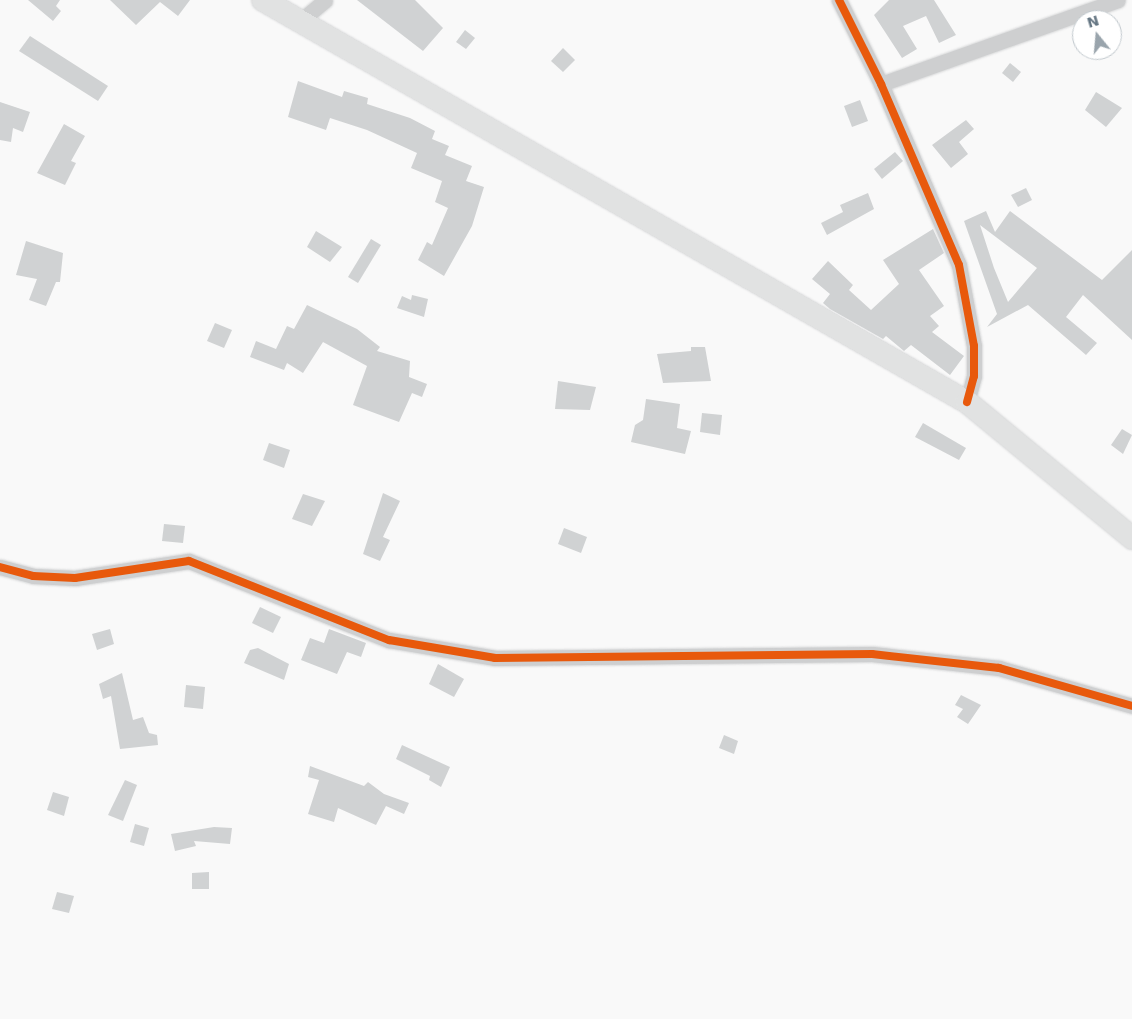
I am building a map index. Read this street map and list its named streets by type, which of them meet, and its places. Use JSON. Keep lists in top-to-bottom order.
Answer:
{
  "north": "top"
}
